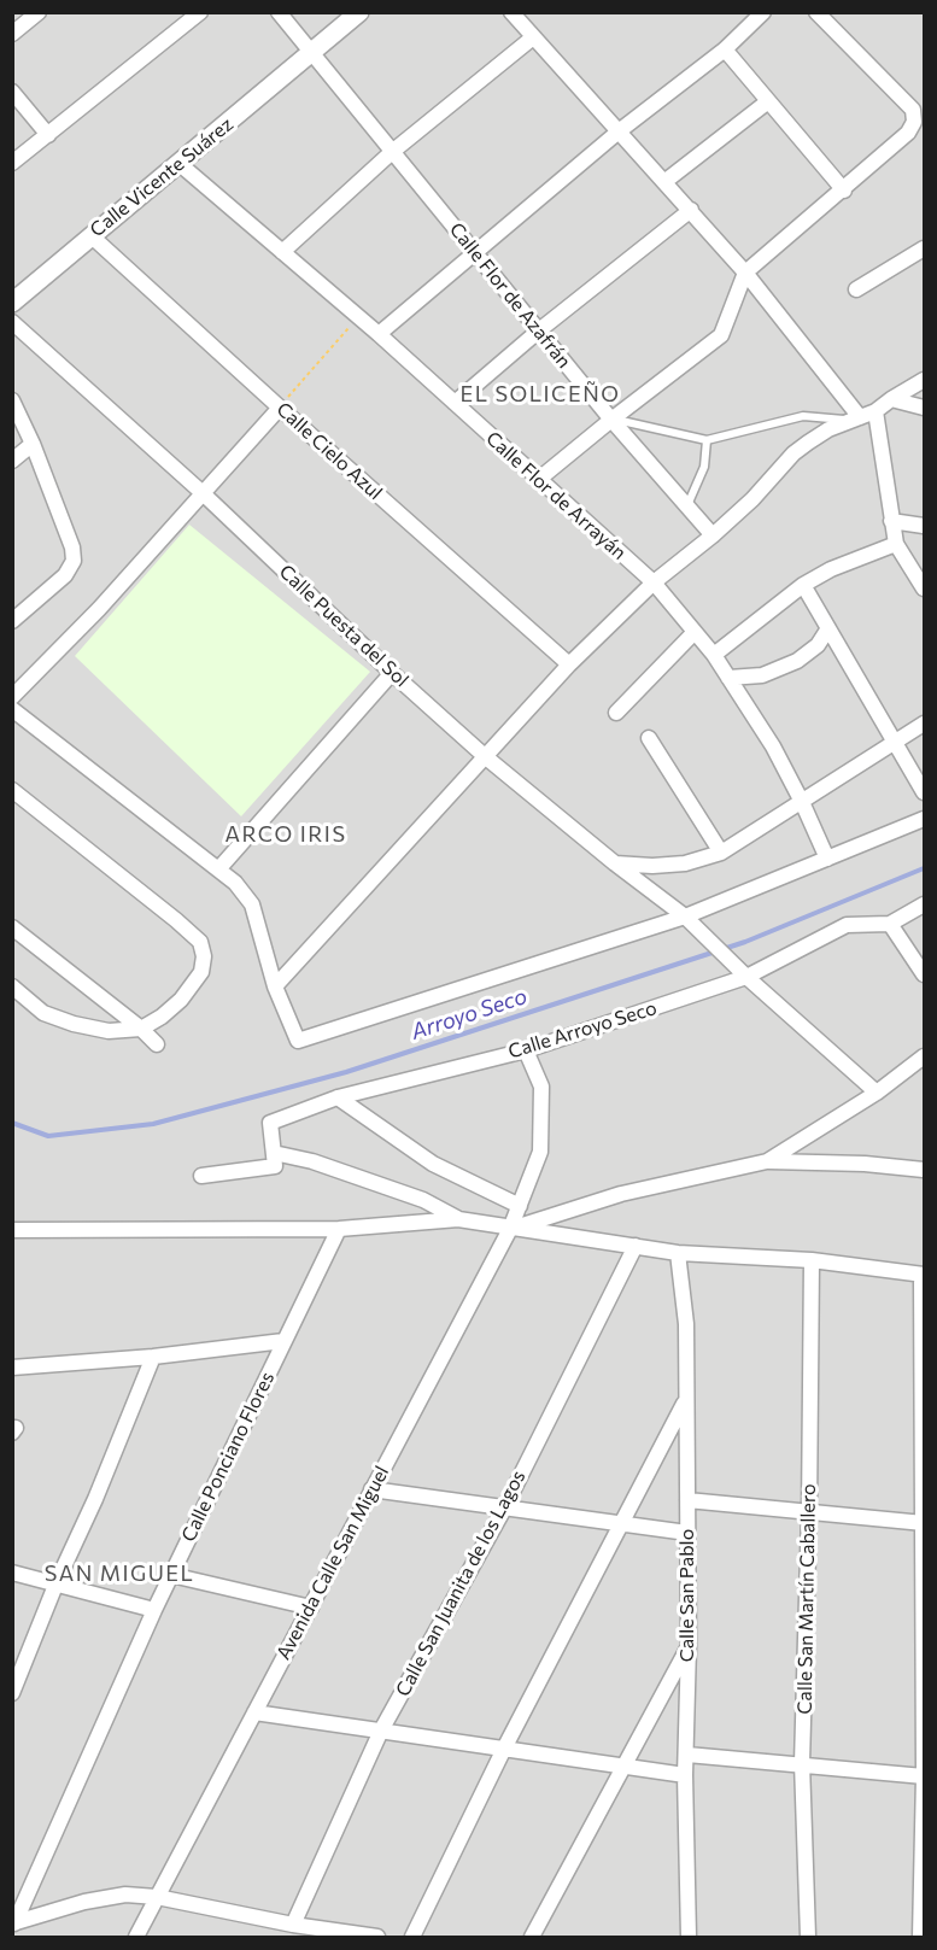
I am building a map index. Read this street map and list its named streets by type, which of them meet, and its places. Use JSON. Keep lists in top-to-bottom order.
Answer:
{
  "streets": {
    "street": [
      "Calle Vicente Suárez",
      "Calle Flor de Azafrán",
      "Calle Cielo Azul",
      "Calle Flor de Arrayán",
      "Calle Puesta del Sol",
      "Calle Arroyo Seco",
      "Calle Ponciano Flores",
      "Avenida Calle San Miguel",
      "Calle San Juanita de los Lagos",
      "Calle San Pablo",
      "Calle San Martín Caballero"
    ]
  },
  "crossings": [
    ["Calle Vicente Suárez", "Calle Flor de Azafrán"],
    ["Calle Vicente Suárez", "Calle Cielo Azul"],
    ["Calle Vicente Suárez", "Calle Flor de Arrayán"],
    ["Calle Puesta del Sol", "Calle Arroyo Seco"],
    ["Calle Arroyo Seco", "Avenida Calle San Miguel"]
  ],
  "districts": ["EL SOLICEÑO", "ARCO IRIS", "SAN MIGUEL"],
  "water": ["Arroyo Seco"]
}
